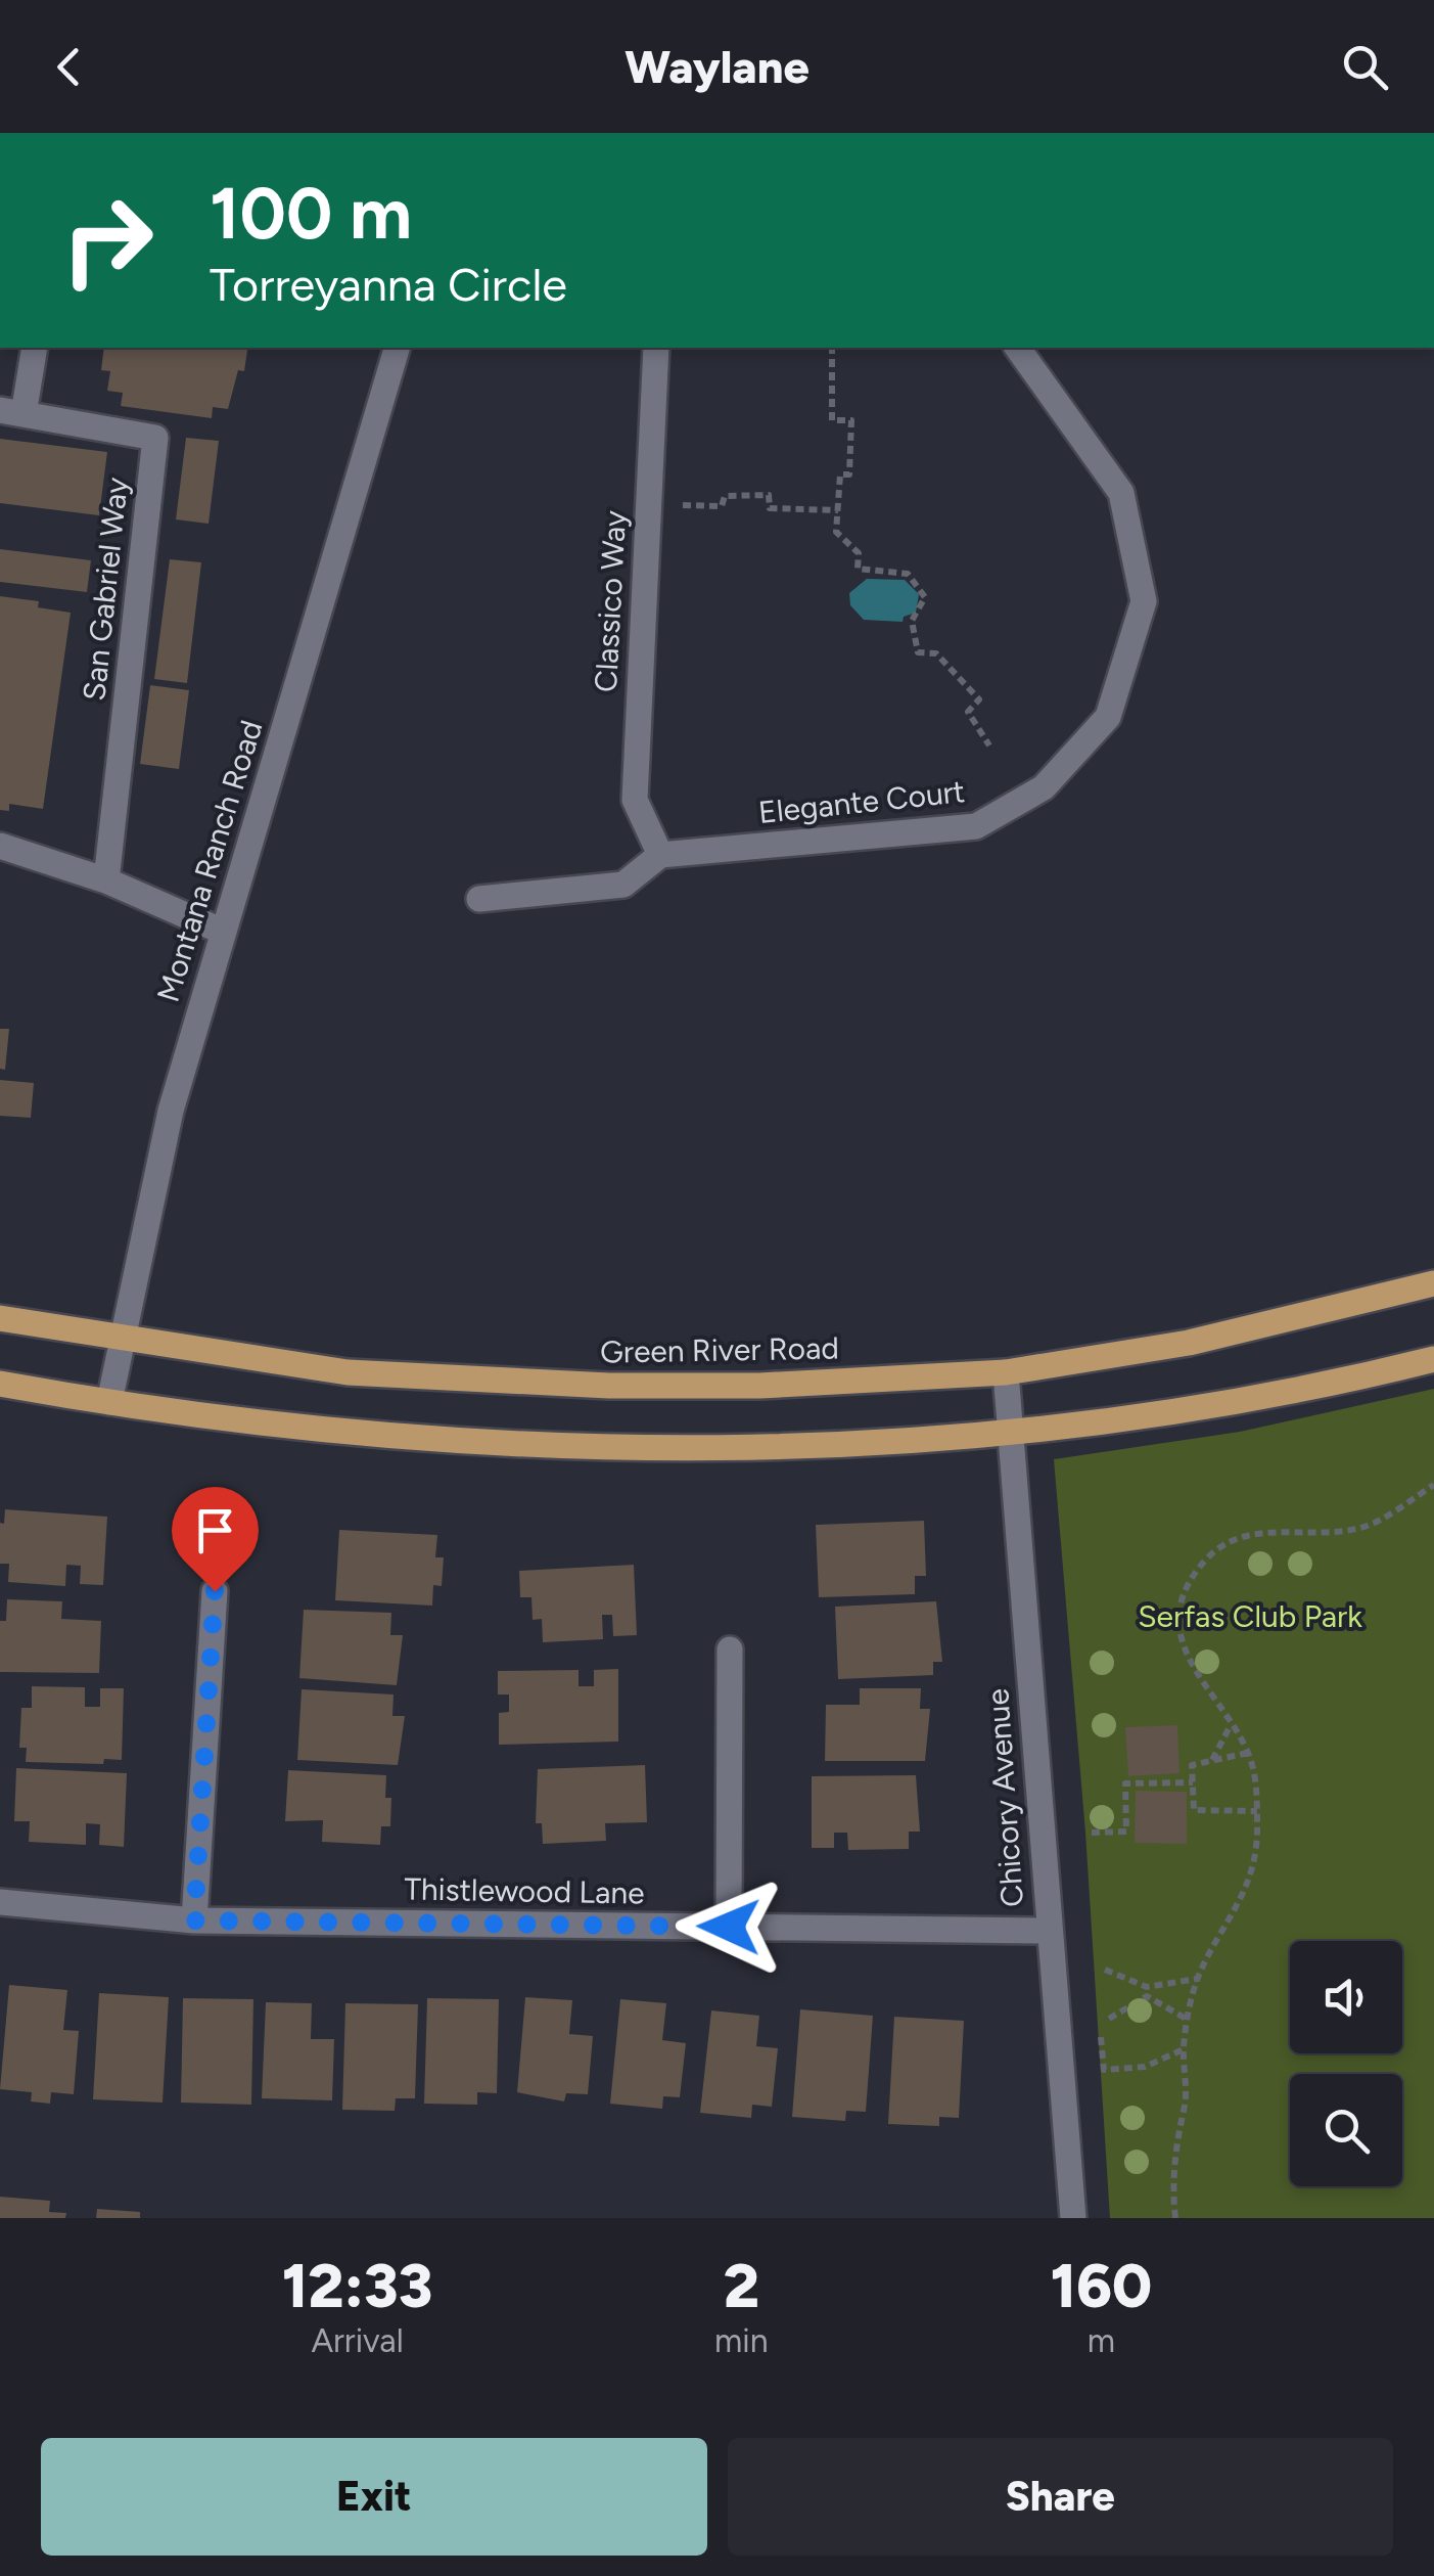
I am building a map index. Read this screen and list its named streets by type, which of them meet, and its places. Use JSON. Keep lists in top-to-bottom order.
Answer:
{
  "streets": {
    "main road": ["Green River Road"],
    "street": [
      "San Gabriel Way",
      "Classico Way",
      "Elegante Court",
      "Montana Ranch Road",
      "Chicory Avenue",
      "Thistlewood Lane"
    ]
  },
  "crossings": [
    ["Classico Way", "Elegante Court"],
    ["Montana Ranch Road", "Green River Road"],
    ["Green River Road", "Chicory Avenue"],
    ["Chicory Avenue", "Thistlewood Lane"]
  ],
  "parks": ["Serfas Club Park"],
  "page": {
    "header": "Waylane",
    "turn": ["100 m", "Torreyanna Circle"],
    "eta": [
      "12:33",
      "Arrival",
      "2",
      "min",
      "160",
      "m"
    ],
    "buttons": ["Exit", "Share"]
  }
}
